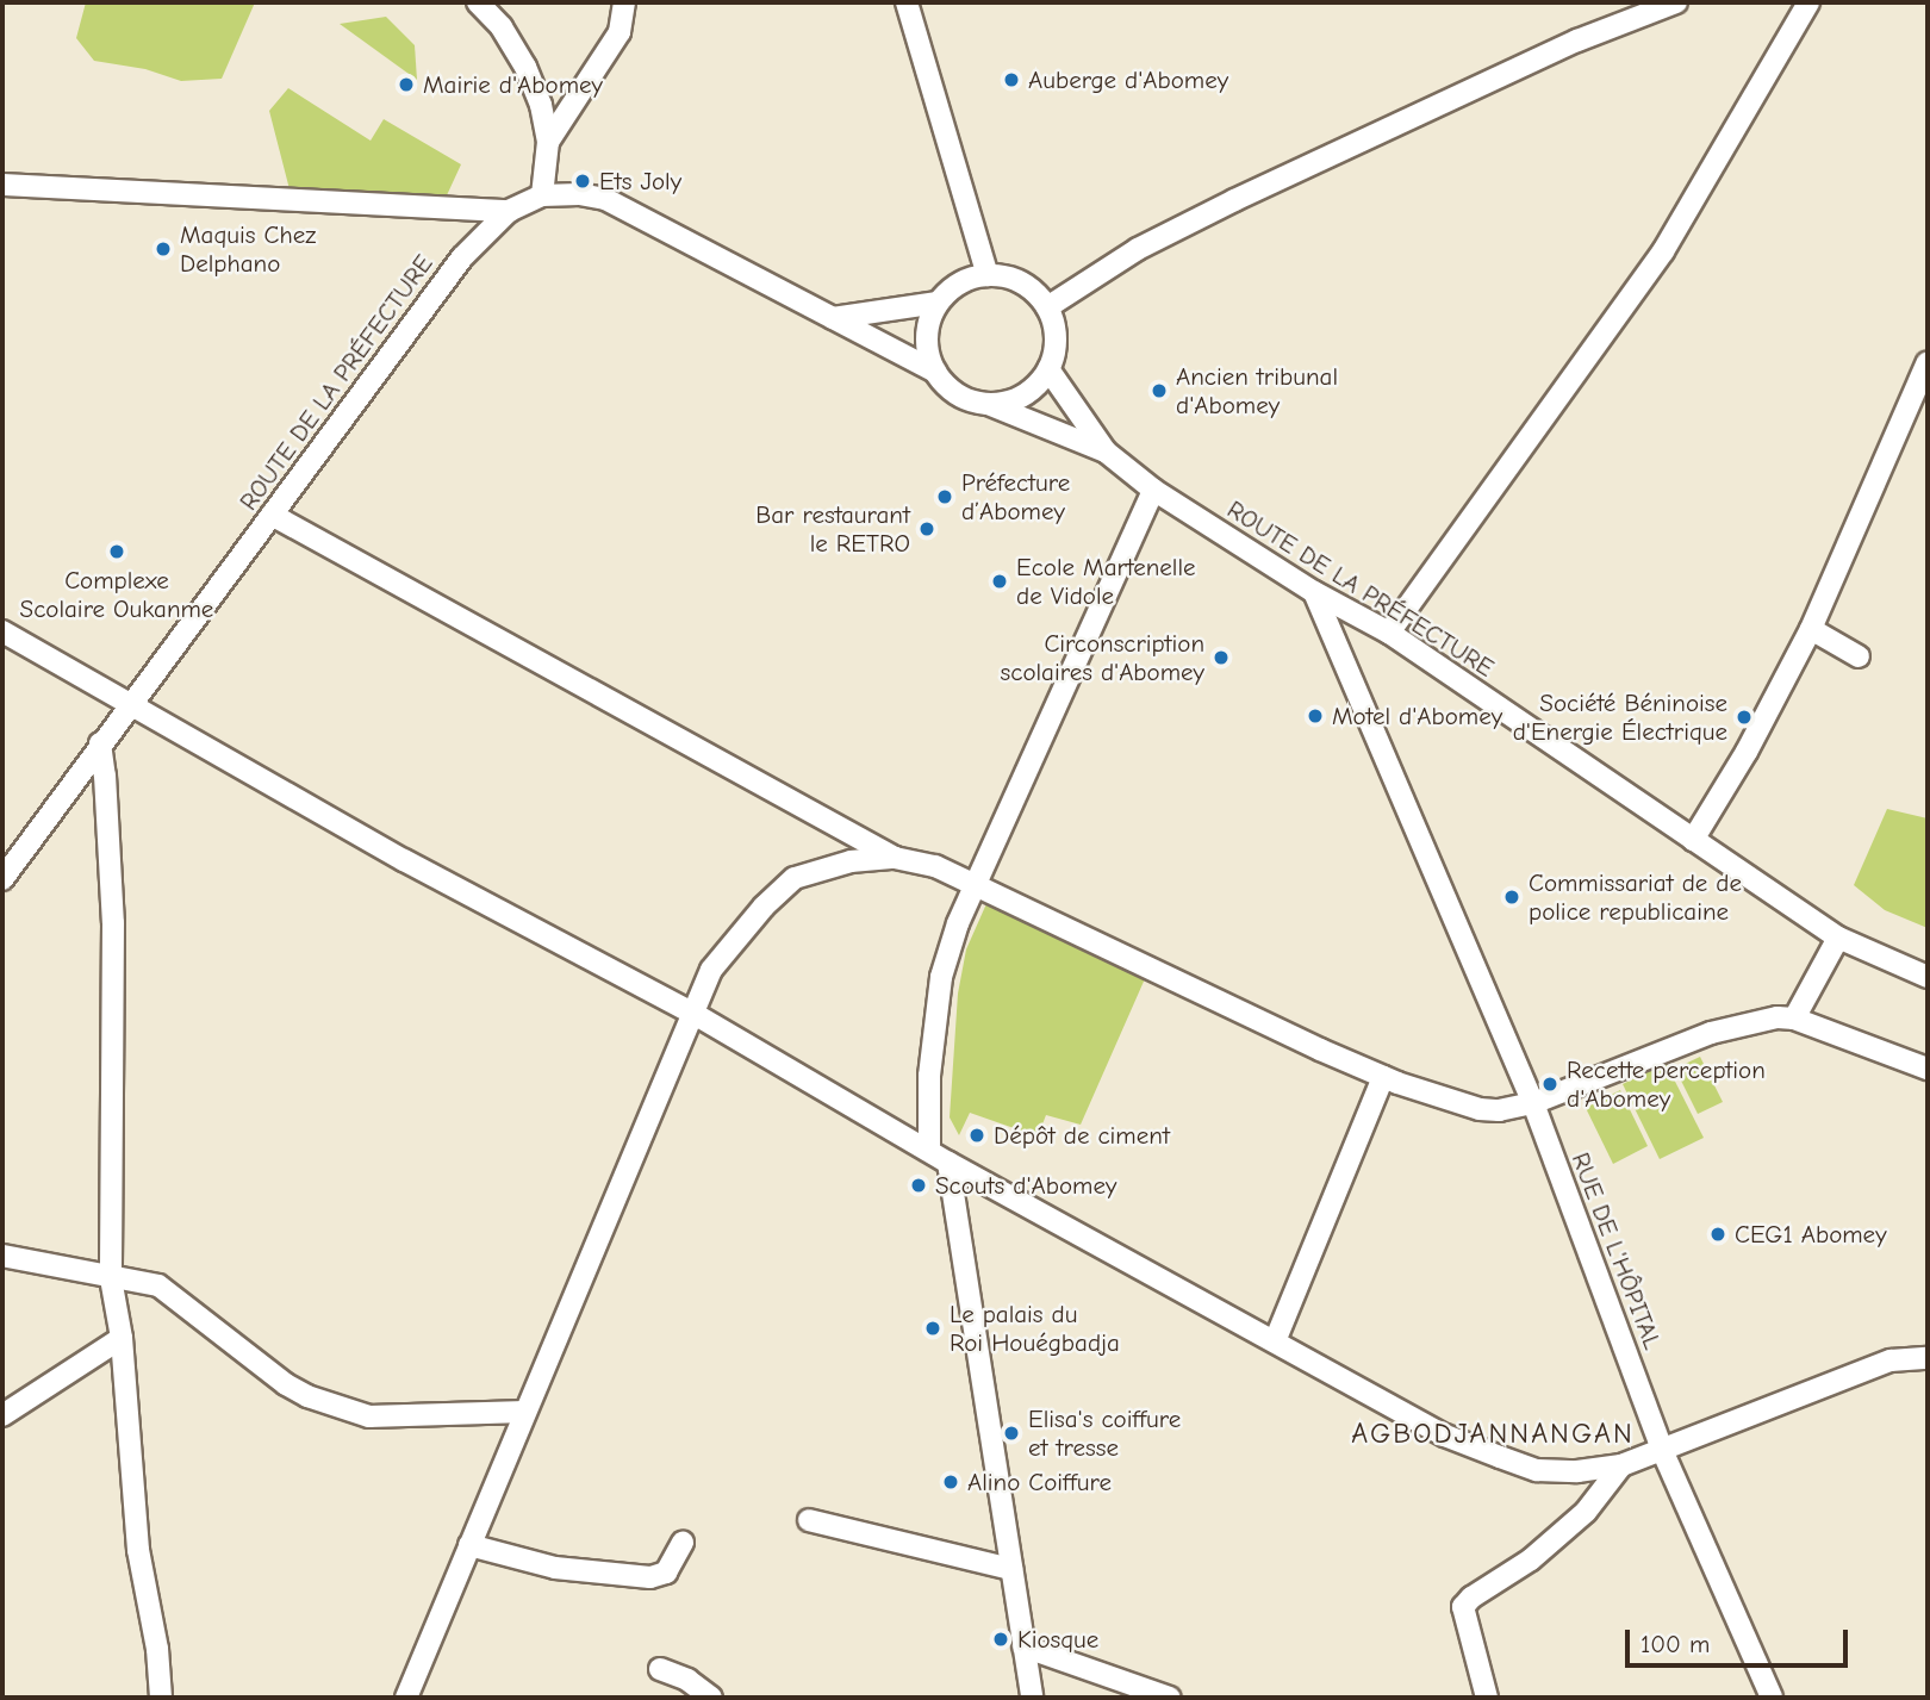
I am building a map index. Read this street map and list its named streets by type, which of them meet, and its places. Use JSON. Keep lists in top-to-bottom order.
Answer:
{
  "streets": {
    "street": ["ROUTE DE LA PRÉFECTURE", "RUE DE L'HÔPITAL"]
  },
  "crossings": [
    ["ROUTE DE LA PRÉFECTURE", "RUE DE L'HÔPITAL"]
  ],
  "districts": ["AGBODJANNANGAN"],
  "places": [
    "Auberge d'Abomey",
    "Mairie d'Abomey",
    "Ets Joly",
    "Maquis Chez Delphano",
    "Ancien tribunal d'Abomey",
    "Préfecture d’Abomey",
    "Bar restaurant le RETRO",
    "Complexe Scolaire Oukanme",
    "Ecole Martenelle de Vidole",
    "Circonscription scolaires d'Abomey",
    "Motel d'Abomey",
    "Société Béninoise d'Energie Électrique",
    "Commissariat de de police republicaine",
    "Recette perception d'Abomey",
    "Dépôt de ciment",
    "Scouts d'Abomey",
    "CEG1 Abomey",
    "Le palais du Roi Houégbadja",
    "Elisa's coiffure et tresse",
    "Alino Coiffure",
    "Kiosque"
  ],
  "scale_bar": "100 m"
}
